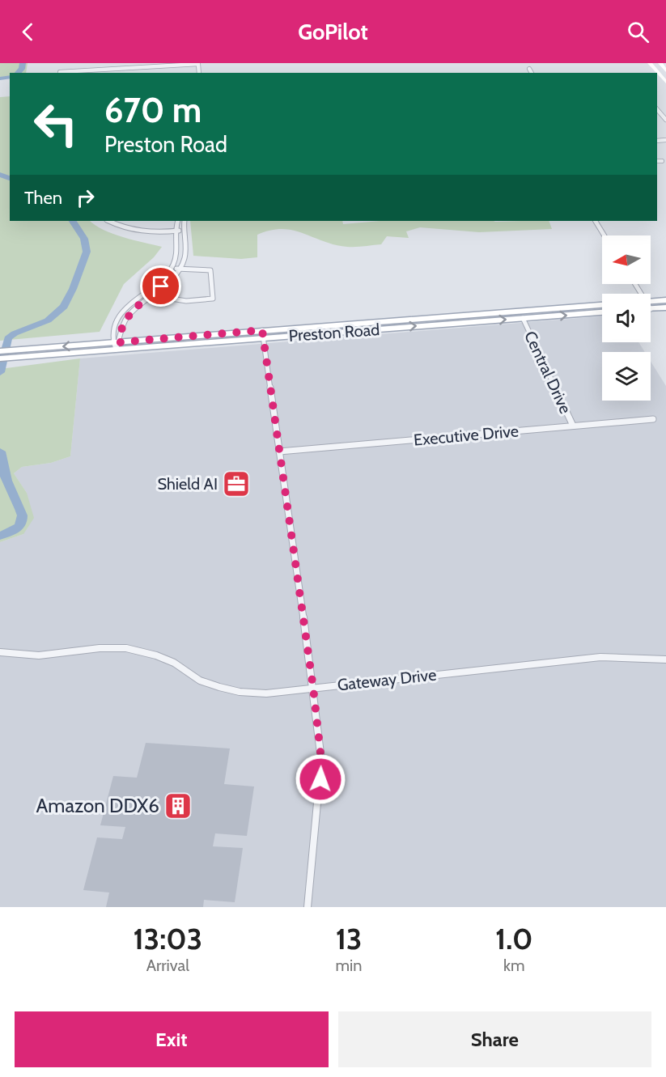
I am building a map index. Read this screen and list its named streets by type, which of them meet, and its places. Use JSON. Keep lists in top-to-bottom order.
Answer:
{
  "streets": {
    "main road": ["Preston Road"],
    "street": ["Central Drive", "Executive Drive", "Gateway Drive"]
  },
  "crossings": [
    ["Preston Road", "Central Drive"],
    ["Central Drive", "Executive Drive"]
  ],
  "places": {
    "office": ["Shield AI"],
    "building": ["Amazon DDX6"]
  },
  "north": "left",
  "page": {
    "header": "GoPilot",
    "turn": ["670 m", "Preston Road"],
    "then": "Then",
    "eta": [
      "13:03",
      "Arrival",
      "13",
      "min",
      "1.0",
      "km"
    ],
    "buttons": ["Exit", "Share"]
  }
}
